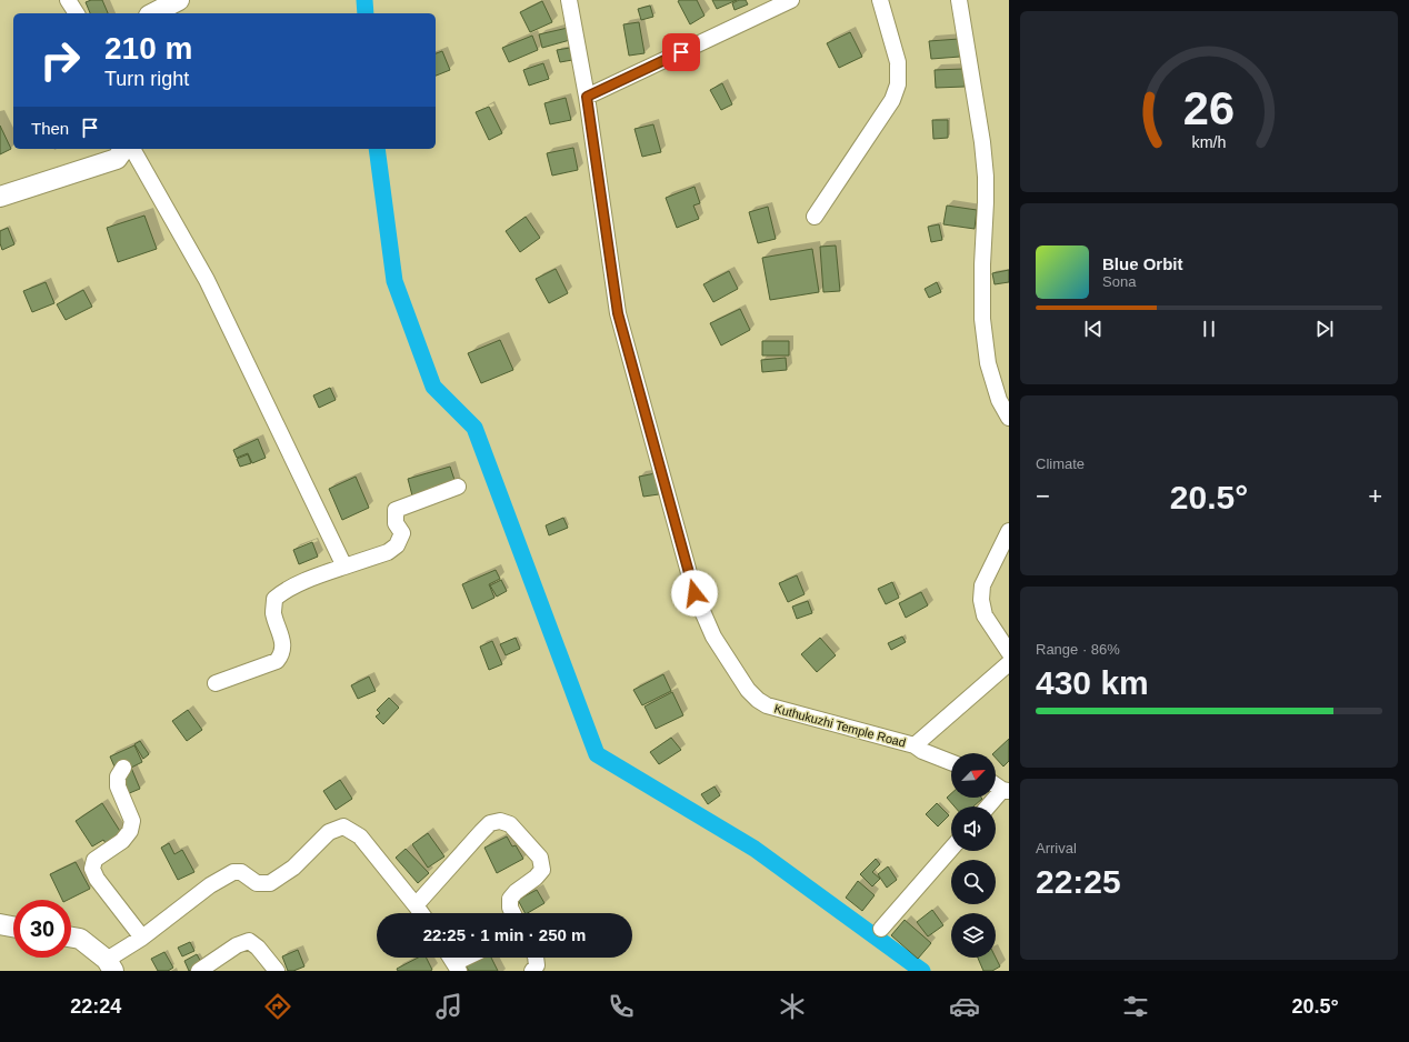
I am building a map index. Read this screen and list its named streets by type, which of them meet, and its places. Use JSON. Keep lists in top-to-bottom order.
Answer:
{
  "streets": {
    "street": ["Kuthukuzhi Temple Road"]
  },
  "north": "top right",
  "page": {
    "turn": ["210 m", "Turn right"],
    "then": "Then",
    "song": ["Blue Orbit", "Sona"],
    "tile": [
      "Climate",
      ["Range · 86%", "430 km"],
      ["Arrival", "22:25"]
    ],
    "heat": ["−", "20.5°", "+"],
    "limit": "30",
    "trip": "22:25 · 1 min · 250 m",
    "tabs": ["22:24", "20.5°"],
    "gauge": ["26", "km/h"]
  }
}
